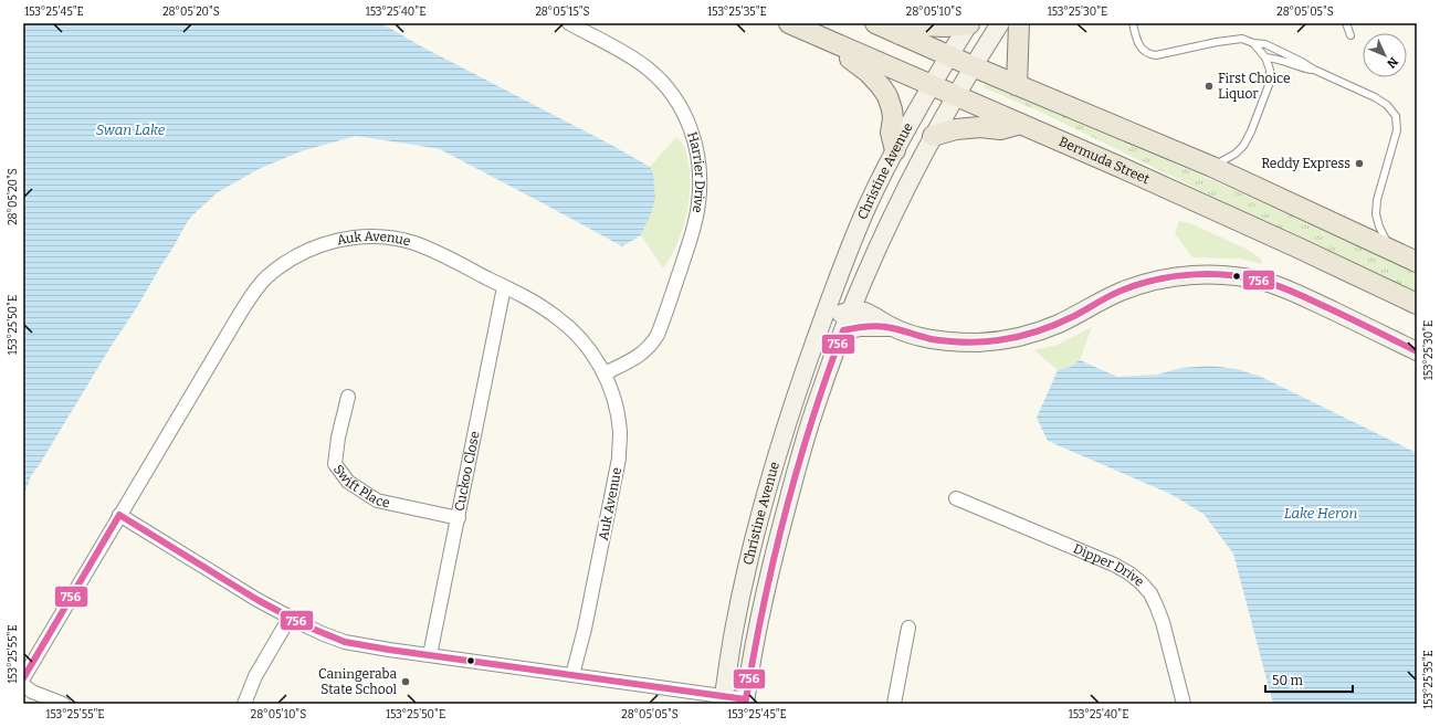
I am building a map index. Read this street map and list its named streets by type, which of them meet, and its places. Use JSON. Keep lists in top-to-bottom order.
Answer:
{
  "streets": {
    "main road": ["Bermuda Street"],
    "street": [
      "Christine Avenue",
      "Harrier Drive",
      "Auk Avenue",
      "Cuckoo Close",
      "Swift Place",
      "Dipper Drive"
    ]
  },
  "crossings": [
    ["Bermuda Street", "Christine Avenue"],
    ["Harrier Drive", "Auk Avenue"],
    ["Auk Avenue", "Cuckoo Close"],
    ["Cuckoo Close", "Swift Place"]
  ],
  "water": ["Swan Lake", "Lake Heron"],
  "places": ["First Choice Liquor", "Reddy Express", "Caningeraba State School"],
  "lines": ["transit line 756"],
  "scale_bar": "50 m",
  "north": "bottom right",
  "coordinates": [
    "153°25'45\"E",
    "28°05'20\"S",
    "153°25'40\"E",
    "28°05'15\"S",
    "153°25'35\"E",
    "28°05'10\"S",
    "153°25'30\"E",
    "28°05'05\"S",
    "153°25'50\"E",
    "153°25'55\"E"
  ]
}
